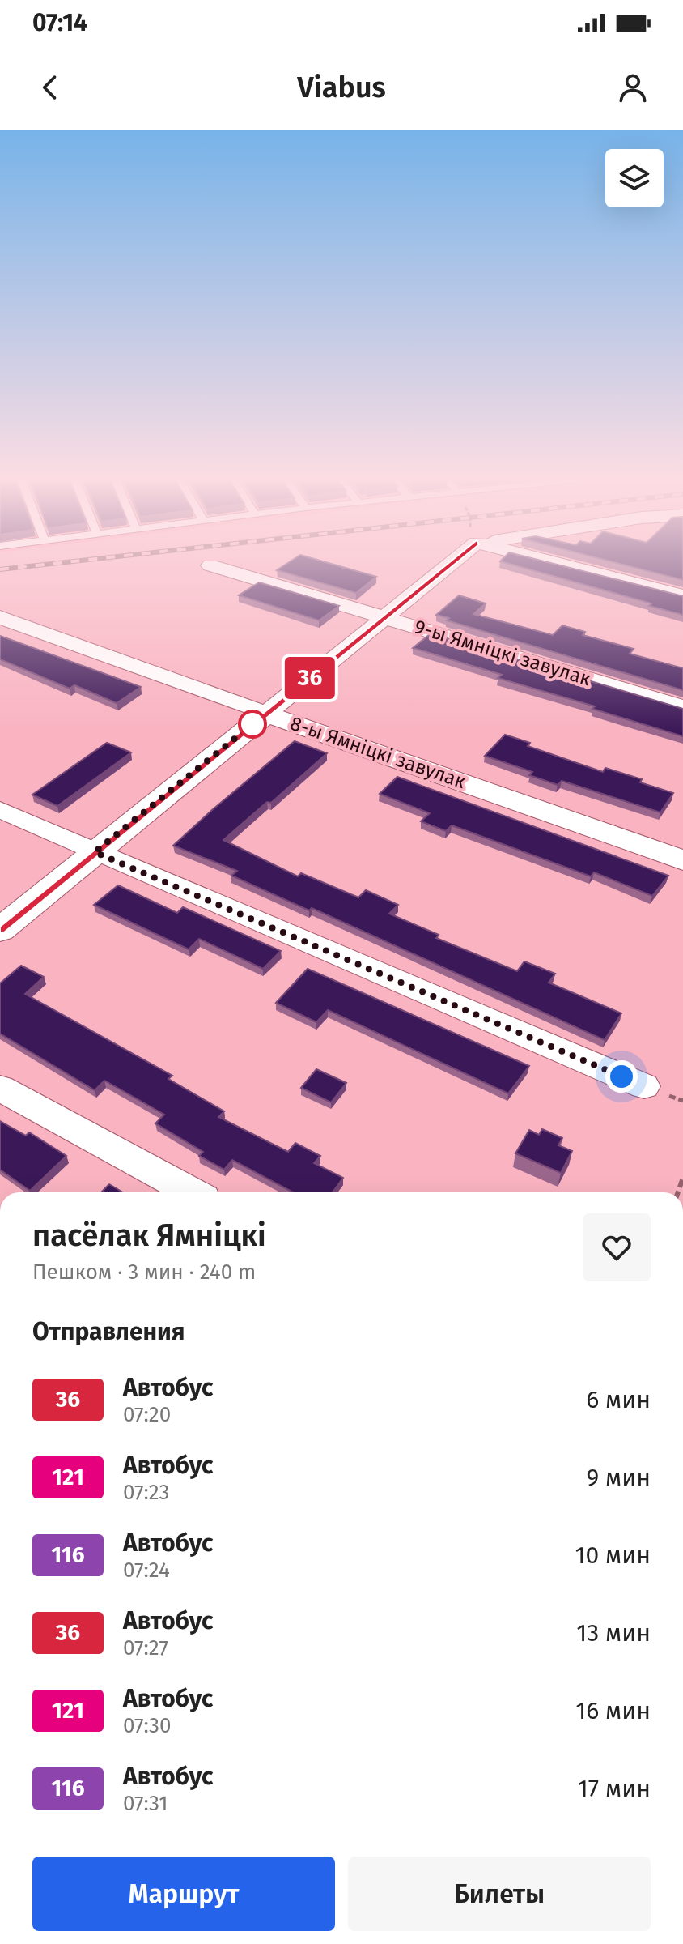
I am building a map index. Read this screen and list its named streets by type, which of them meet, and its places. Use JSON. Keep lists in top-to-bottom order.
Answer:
{
  "streets": {
    "main road": ["8-ы Ямніцкі завулак"],
    "street": ["9-ы Ямніцкі завулак"]
  },
  "lines": ["bus line 36"],
  "page": {
    "status": "07:14",
    "header": "Viabus",
    "on_map": "36",
    "heading": [
      ["пасёлак Ямніцкі", "Пешком · 3 мин · 240 m"],
      "Отправления"
    ],
    "list": [
      {
        "mark": "36",
        "name": "Автобус",
        "note": "07:20",
        "value": "6 мин"
      },
      {
        "mark": "121",
        "name": "Автобус",
        "note": "07:23",
        "value": "9 мин"
      },
      {
        "mark": "116",
        "name": "Автобус",
        "note": "07:24",
        "value": "10 мин"
      },
      {
        "mark": "36",
        "name": "Автобус",
        "note": "07:27",
        "value": "13 мин"
      },
      {
        "mark": "121",
        "name": "Автобус",
        "note": "07:30",
        "value": "16 мин"
      },
      {
        "mark": "116",
        "name": "Автобус",
        "note": "07:31",
        "value": "17 мин"
      }
    ],
    "buttons": ["Маршрут", "Билеты"]
  }
}
